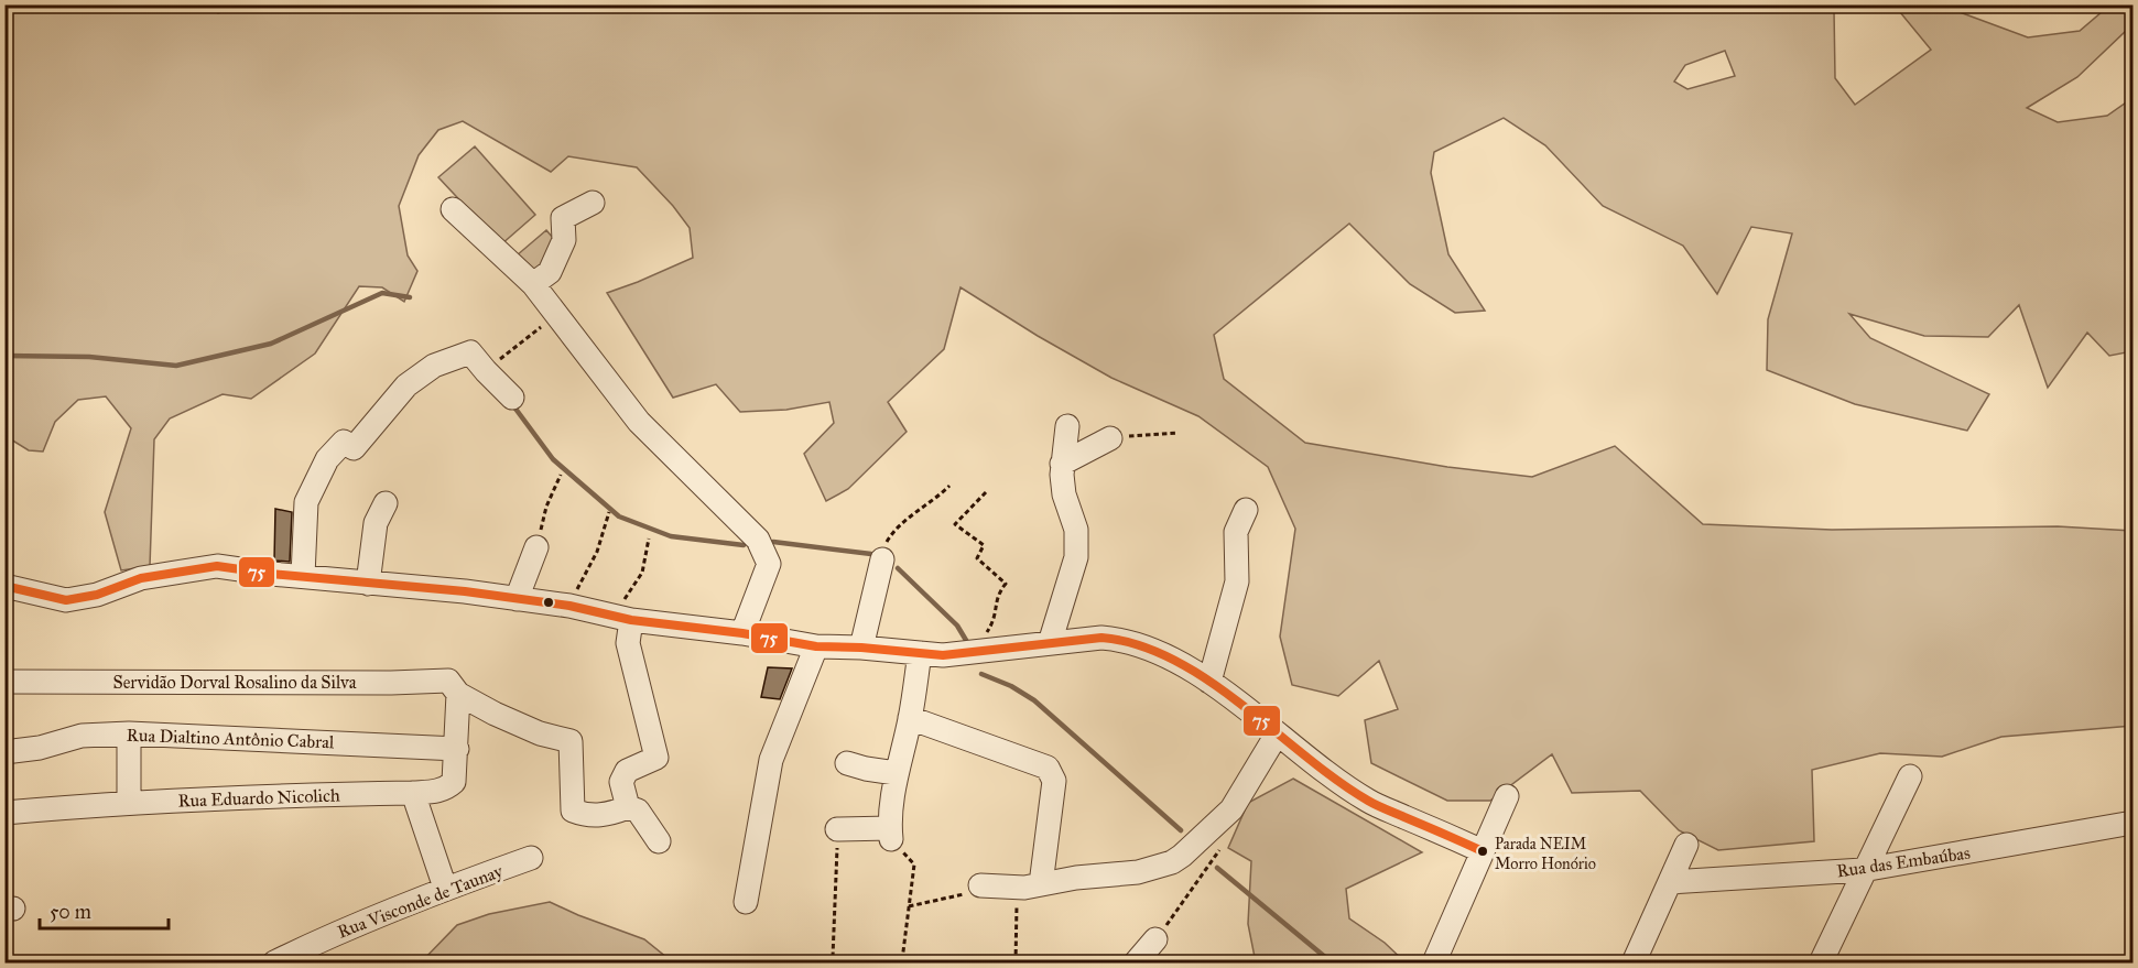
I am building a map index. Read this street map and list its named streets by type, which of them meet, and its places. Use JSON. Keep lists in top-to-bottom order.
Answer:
{
  "streets": {
    "street": [
      "Servidão Dorval Rosalino da Silva",
      "Rua Dialtino Antônio Cabral",
      "Rua Eduardo Nicolich",
      "Rua das Embaúbas",
      "Rua Visconde de Taunay"
    ]
  },
  "crossings": [
    ["Rua Dialtino Antônio Cabral", "Rua Eduardo Nicolich"]
  ],
  "places": ["Parada NEIM Morro Honório"],
  "lines": ["transit line 75"],
  "scale_bar": "50 m"
}
